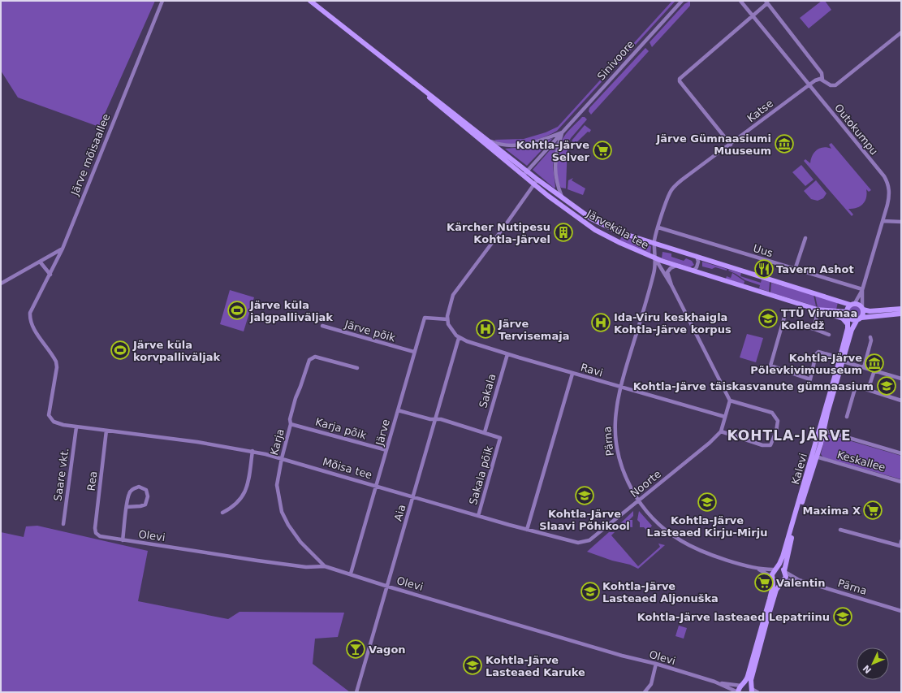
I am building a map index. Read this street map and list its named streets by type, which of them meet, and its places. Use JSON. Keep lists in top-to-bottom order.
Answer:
{
  "streets": {
    "main road": ["Järveküla tee", "Kalevi"],
    "street": [
      "Sinivoore",
      "Katse",
      "Outokumpu",
      "Järve mõisaallee",
      "Uus",
      "Järve põik",
      "Ravi",
      "Sakala",
      "Karja põik",
      "Järve",
      "Pärna",
      "Karja",
      "Keskallee",
      "Mõisa tee",
      "Saare vkt.",
      "Sakala põik",
      "Rea",
      "Noorte",
      "Aia",
      "Olevi"
    ]
  },
  "crossings": [
    ["Sinivoore", "Järveküla tee"],
    ["Katse", "Outokumpu"],
    ["Katse", "Järveküla tee"],
    ["Katse", "Uus"],
    ["Katse", "Pärna"],
    ["Outokumpu", "Järveküla tee"],
    ["Outokumpu", "Uus"],
    ["Outokumpu", "Kalevi"],
    ["Järve mõisaallee", "Mõisa tee"],
    ["Järve mõisaallee", "Saare vkt."],
    ["Järveküla tee", "Pärna"],
    ["Järveküla tee", "Kalevi"],
    ["Järve põik", "Järve"],
    ["Ravi", "Sakala"],
    ["Ravi", "Pärna"],
    ["Ravi", "Aia"],
    ["Sakala", "Sakala põik"],
    ["Karja põik", "Järve"],
    ["Karja põik", "Karja"],
    ["Järve", "Mõisa tee"],
    ["Järve", "Olevi"],
    ["Pärna", "Kalevi"],
    ["Pärna", "Noorte"],
    ["Karja", "Mõisa tee"],
    ["Karja", "Olevi"],
    ["Keskallee", "Kalevi"],
    ["Mõisa tee", "Saare vkt."],
    ["Mõisa tee", "Sakala põik"],
    ["Mõisa tee", "Rea"],
    ["Mõisa tee", "Noorte"],
    ["Mõisa tee", "Aia"],
    ["Kalevi", "Olevi"],
    ["Rea", "Olevi"],
    ["Aia", "Olevi"]
  ],
  "districts": ["KOHTLA-JÄRVE"],
  "places": {
    "museum": ["Järve Gümnaasiumi Muuseum", "Kohtla-Järve Põlevkivimuuseum"],
    "supermarket": ["Kohtla-Järve Selver", "Maxima X", "Valentin"],
    "building": ["Kärcher Nutipesu Kohtla-Järvel"],
    "restaurant": ["Tavern Ashot"],
    "sports": ["Järve küla jalgpalliväljak", "Järve küla korvpalliväljak"],
    "school or university": [
      "TTÜ Virumaa Kolledž",
      "Kohtla-Järve täiskasvanute gümnaasium",
      "Kohtla-Järve Slaavi Põhikool",
      "Kohtla-Järve Lasteaed Kirju-Mirju",
      "Kohtla-Järve Lasteaed Aljonuška",
      "Kohtla-Järve lasteaed Lepatriinu",
      "Kohtla-Järve Lasteaed Karuke"
    ],
    "hospital": ["Ida-Viru keskhaigla Kohtla-Järve korpus", "Järve Tervisemaja"],
    "bar": ["Vagon"]
  },
  "north": "bottom left"
}
